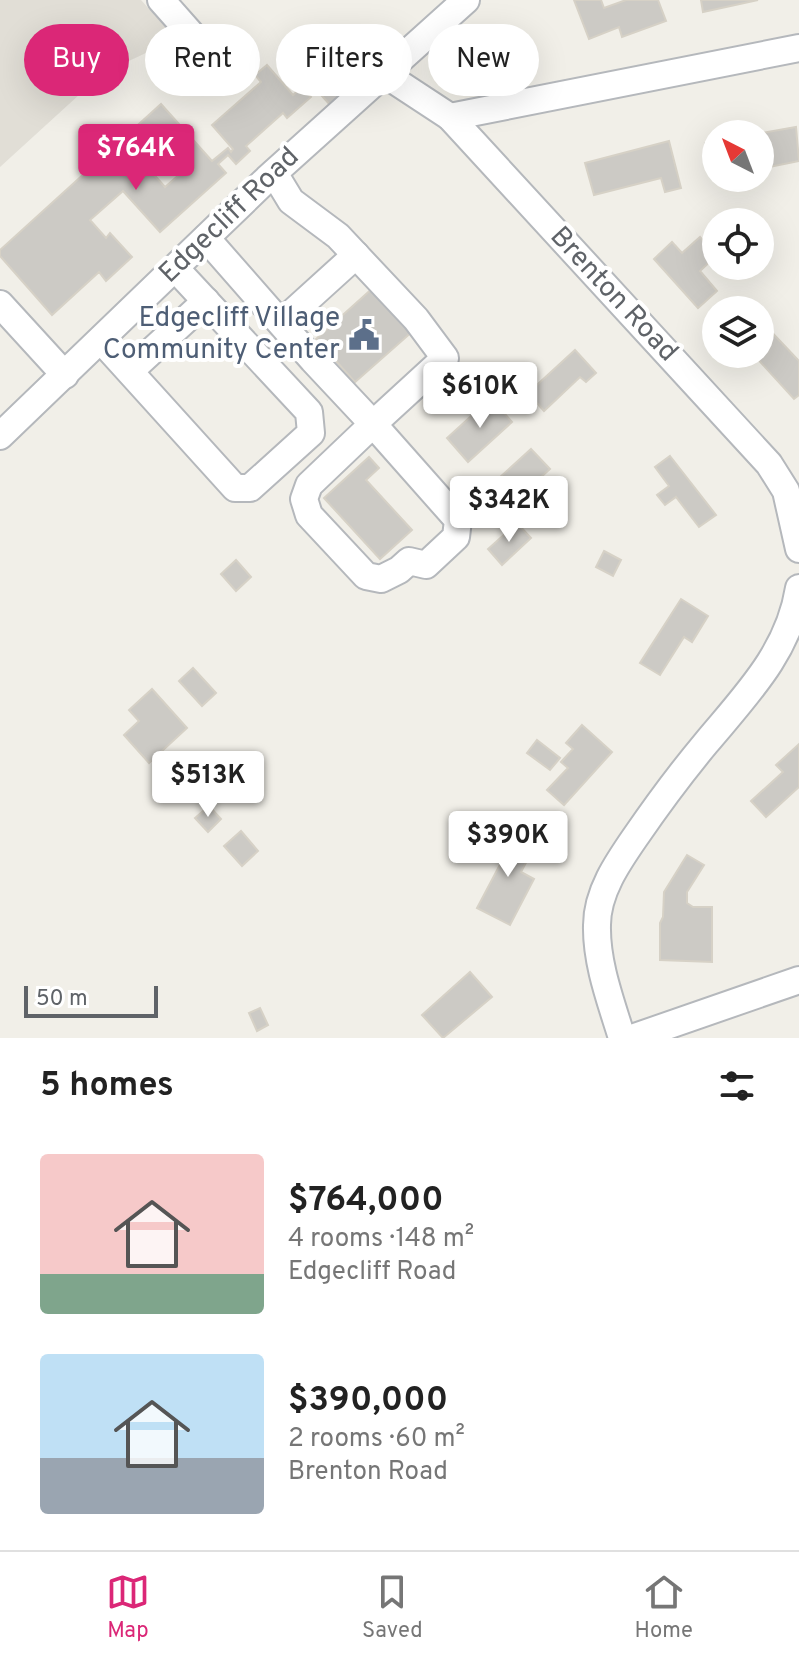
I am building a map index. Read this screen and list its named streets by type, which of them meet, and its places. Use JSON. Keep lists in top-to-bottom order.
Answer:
{
  "streets": {
    "street": ["Edgecliff Road", "Brenton Road"]
  },
  "places": {
    "public building": ["Edgecliff Village Community Center"]
  },
  "scale_bar": "50 m",
  "north": "top left",
  "page": {
    "chip": [
      "Buy",
      "Rent",
      "Filters",
      "New"
    ],
    "price": [
      "$764K",
      "$610K",
      "$342K",
      "$513K",
      "$390K"
    ],
    "scale": "50 m",
    "heading": "5 homes",
    "list": [
      {
        "name": "$764,000",
        "note": "4 rooms · 148 m² · Edgecliff Road"
      },
      {
        "name": "$390,000",
        "note": "2 rooms · 60 m² · Brenton Road"
      }
    ],
    "tabs": ["Map", "Saved", "Home"]
  }
}
